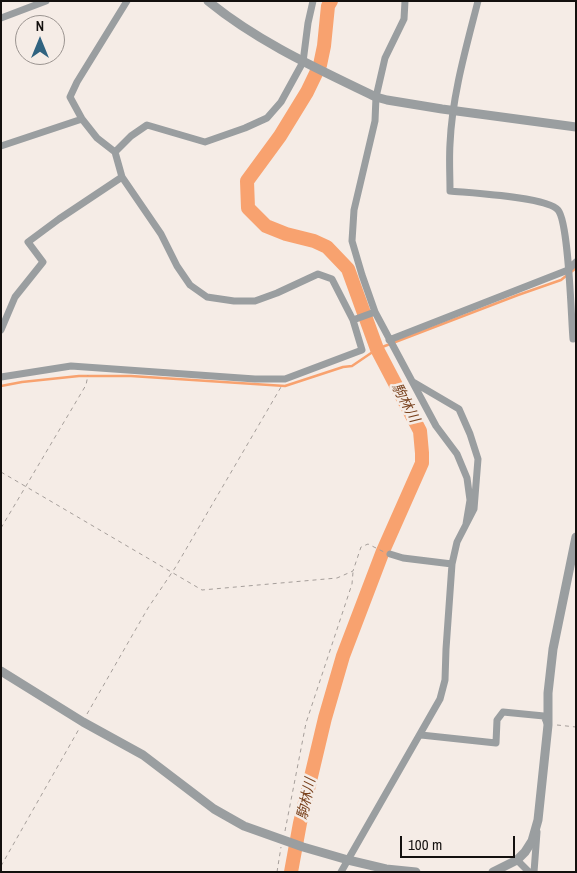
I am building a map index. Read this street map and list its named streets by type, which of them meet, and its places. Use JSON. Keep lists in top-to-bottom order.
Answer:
{
  "water": ["駒林川"],
  "scale_bar": "100 m",
  "north": "top"
}
